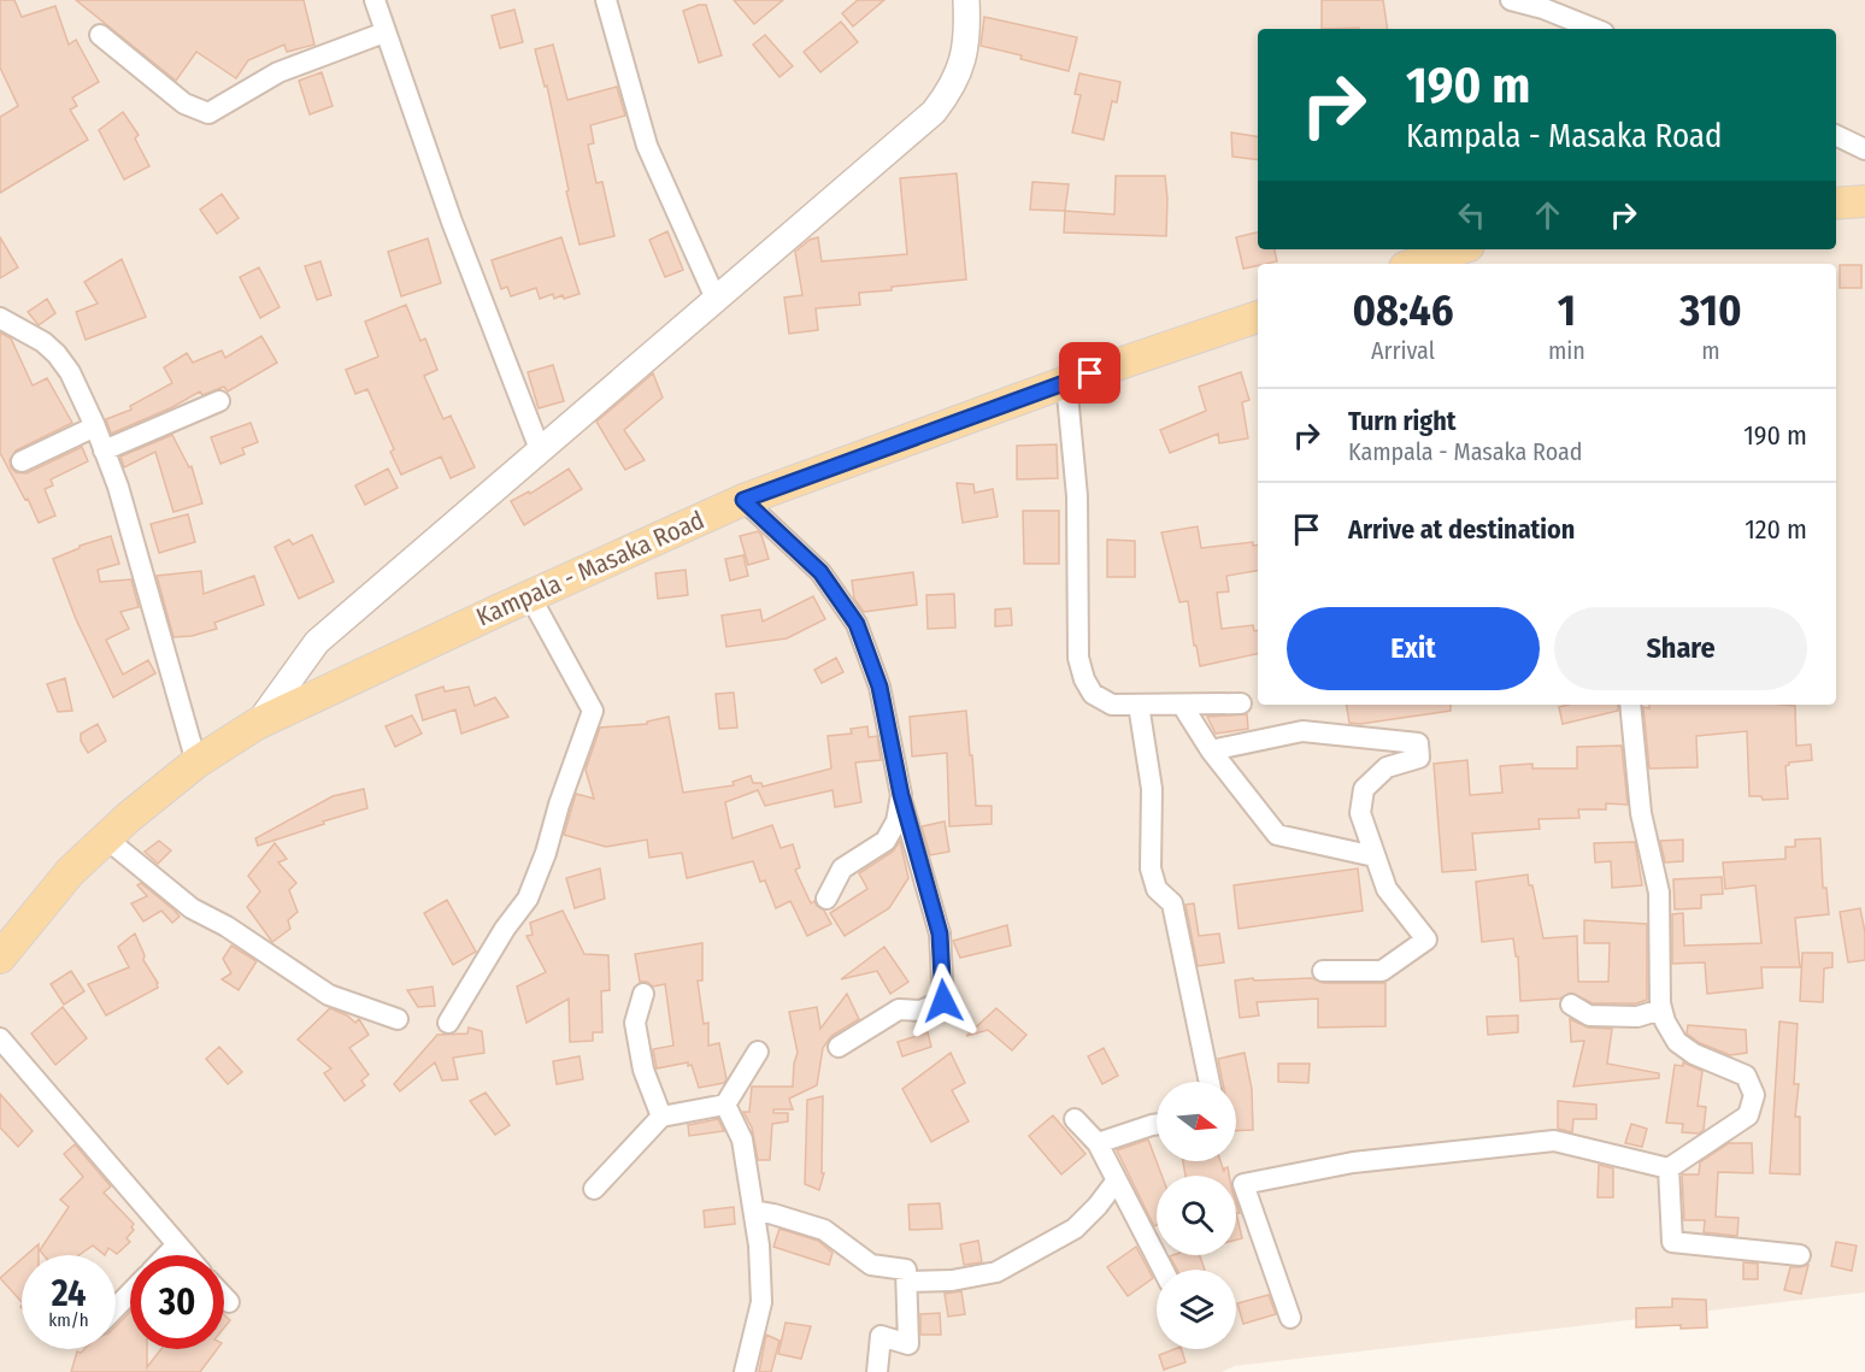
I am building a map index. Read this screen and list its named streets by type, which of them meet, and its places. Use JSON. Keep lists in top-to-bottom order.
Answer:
{
  "streets": {
    "main road": ["Kampala - Masaka Road"]
  },
  "north": "right",
  "page": {
    "turn": ["190 m", "Kampala - Masaka Road"],
    "eta": [
      "08:46",
      "Arrival",
      "1",
      "min",
      "310",
      "m"
    ],
    "list": [
      {
        "name": "Turn right",
        "note": "Kampala - Masaka Road",
        "value": "190 m"
      },
      {
        "name": "Arrive at destination",
        "value": "120 m"
      }
    ],
    "buttons": ["Exit", "Share"],
    "speed": "24 km/h",
    "limit": "30"
  }
}
